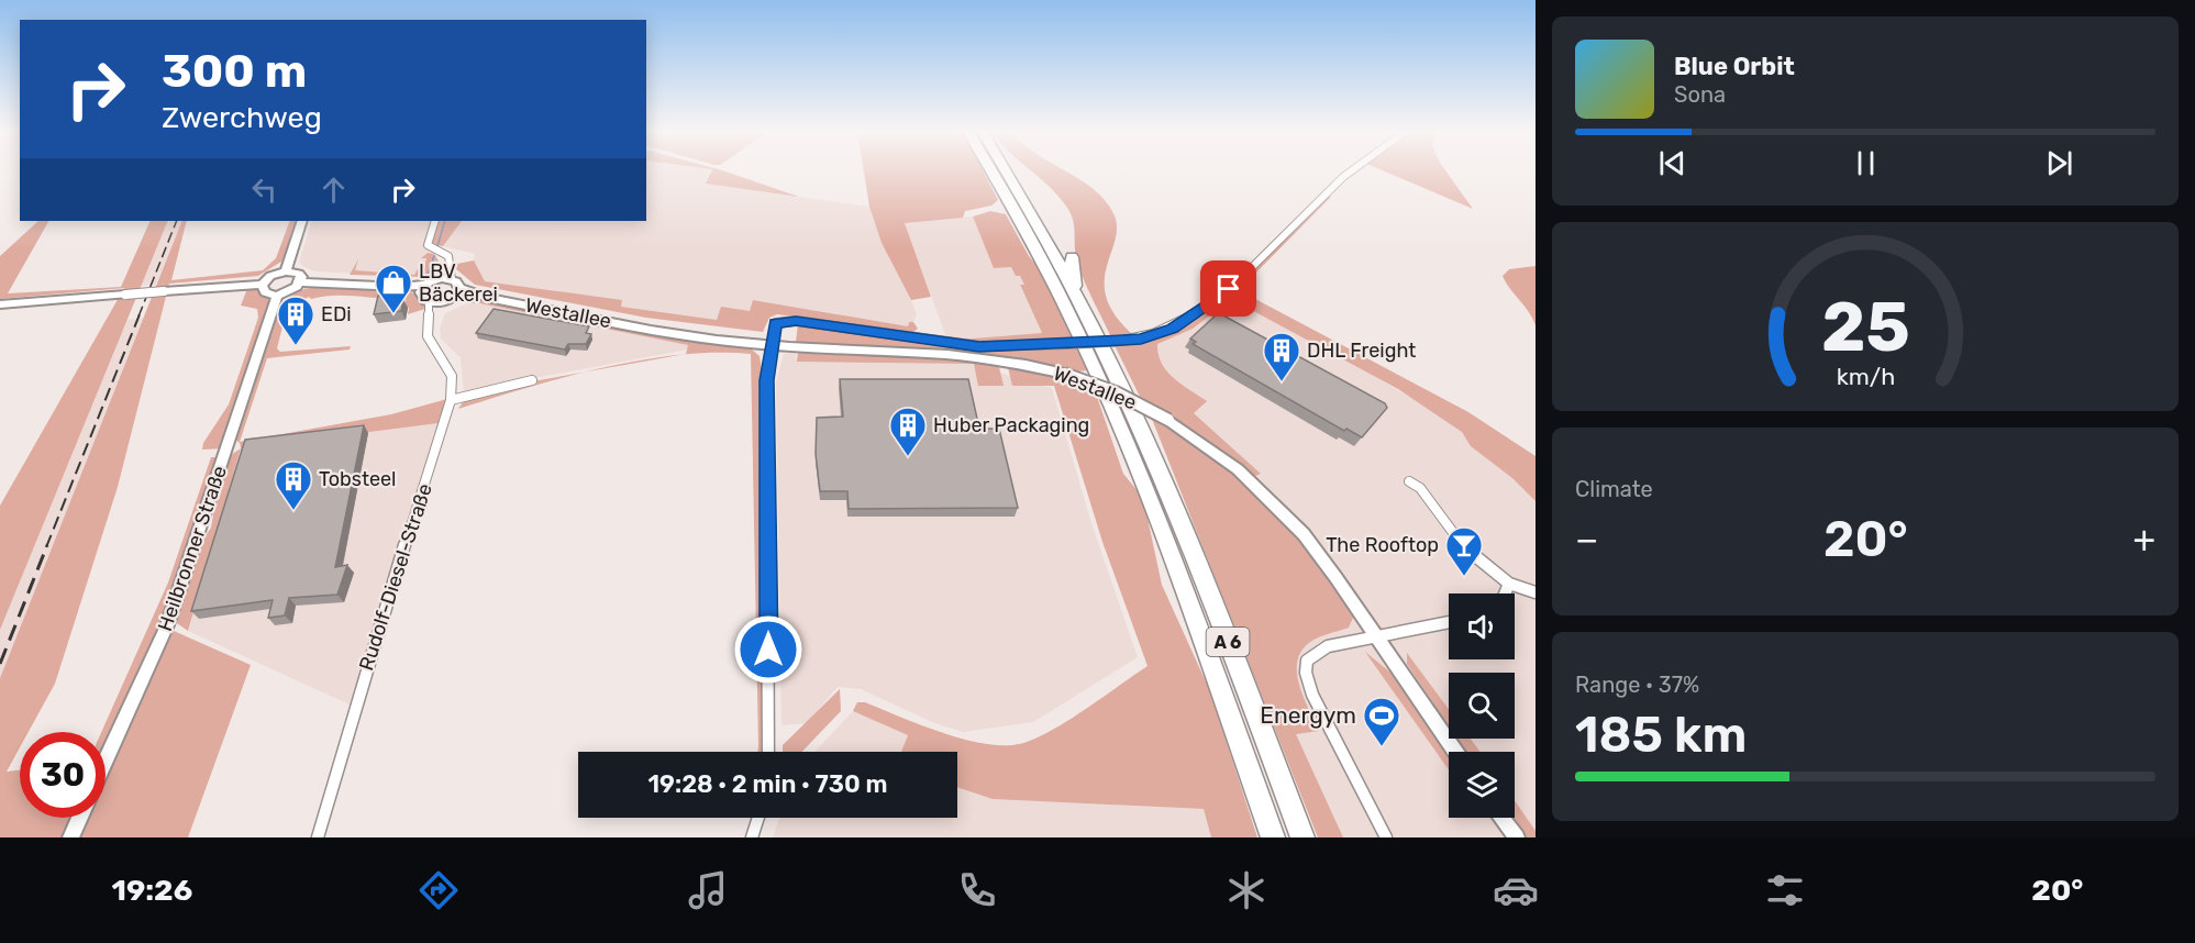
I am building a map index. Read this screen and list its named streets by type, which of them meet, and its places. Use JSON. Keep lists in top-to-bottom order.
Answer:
{
  "streets": {
    "highway": ["A 6"],
    "main road": ["Westallee", "Heilbronner Straße"],
    "street": ["Rudolf-Diesel-Straße"]
  },
  "places": {
    "shop": ["LBV Bäckerei"],
    "building": [
      "EDi",
      "DHL Freight",
      "Huber Packaging",
      "Tobsteel"
    ],
    "bar": ["The Rooftop"],
    "sports": ["Energym"]
  },
  "page": {
    "turn": ["300 m", "Zwerchweg"],
    "song": ["Blue Orbit", "Sona"],
    "tile": [
      "Climate",
      ["Range · 37%", "185 km"]
    ],
    "heat": ["−", "20°", "+"],
    "limit": "30",
    "trip": "19:28 · 2 min · 730 m",
    "tabs": ["19:26", "20°"],
    "gauge": ["25", "km/h"]
  }
}
